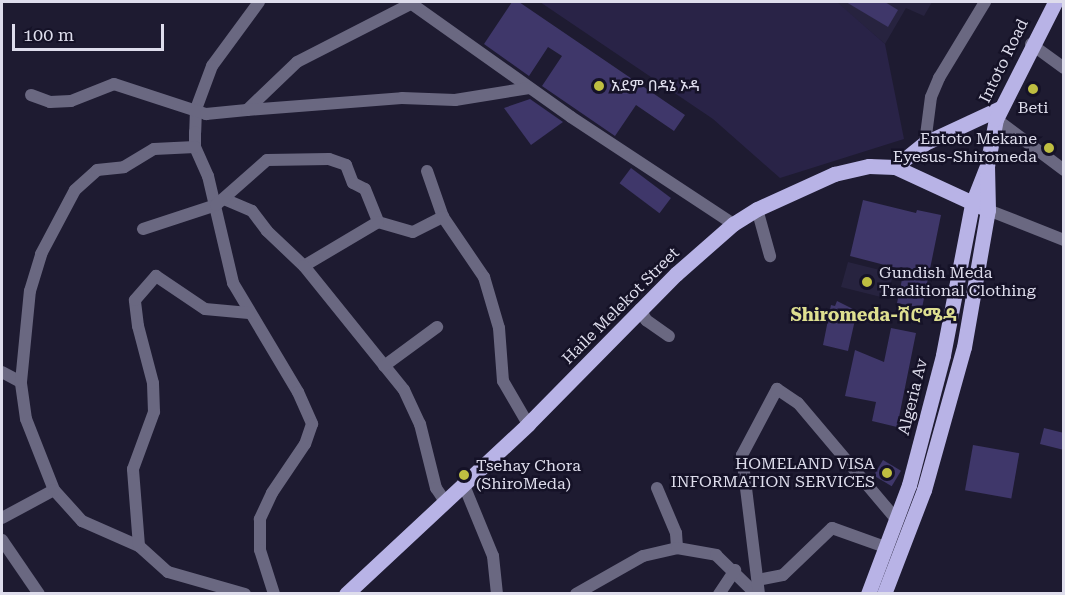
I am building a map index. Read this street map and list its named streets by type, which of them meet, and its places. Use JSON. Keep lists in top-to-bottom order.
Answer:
{
  "streets": {
    "main road": ["Intoto Road", "Haile Melekot Street", "Algeria Av"]
  },
  "crossings": [
    ["Intoto Road", "Algeria Av"],
    ["Haile Melekot Street", "Algeria Av"]
  ],
  "districts": ["Shiromeda-ሽሮሜዳ"],
  "places": [
    "አደም በዳኔ ኦዳ",
    "Beti",
    "Entoto Mekane Eyesus-Shiromeda",
    "Gundish Meda Traditional Clothing",
    "HOMELAND VISA INFORMATION SERVICES",
    "Tsehay Chora (ShiroMeda)"
  ],
  "scale_bar": "100 m"
}
